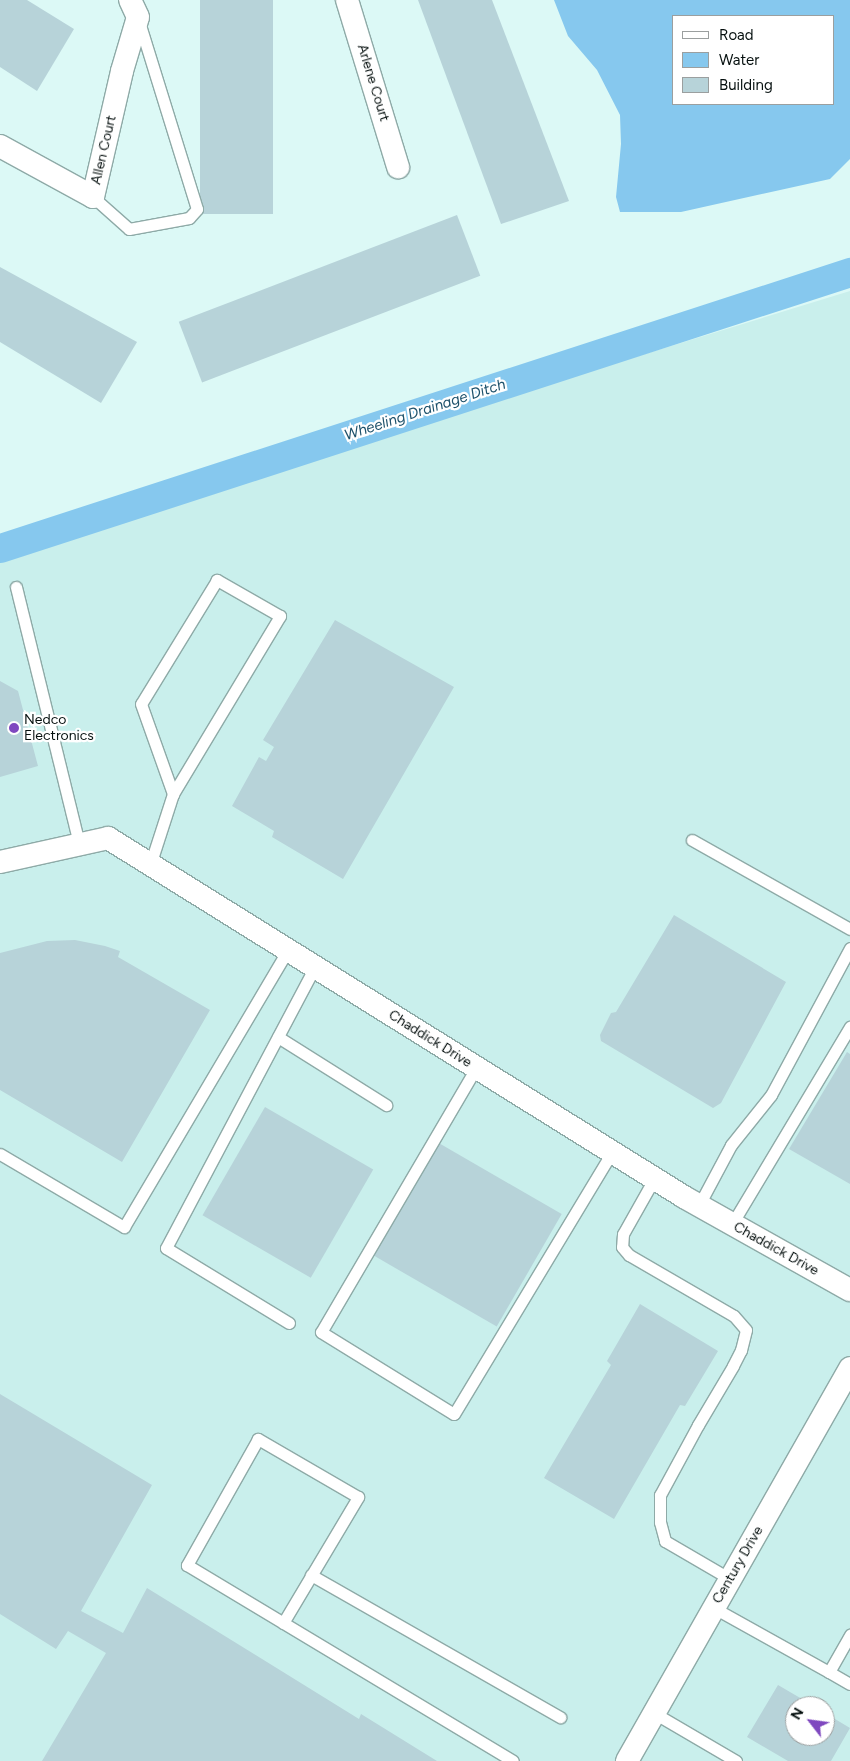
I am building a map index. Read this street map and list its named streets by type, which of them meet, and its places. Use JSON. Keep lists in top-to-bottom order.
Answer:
{
  "streets": {
    "street": [
      "Arlene Court",
      "Allen Court",
      "Chaddick Drive",
      "Century Drive"
    ]
  },
  "water": ["Wheeling Drainage Ditch"],
  "places": ["Nedco Electronics"],
  "legend": ["Road", "Water", "Building"],
  "north": "top left"
}
